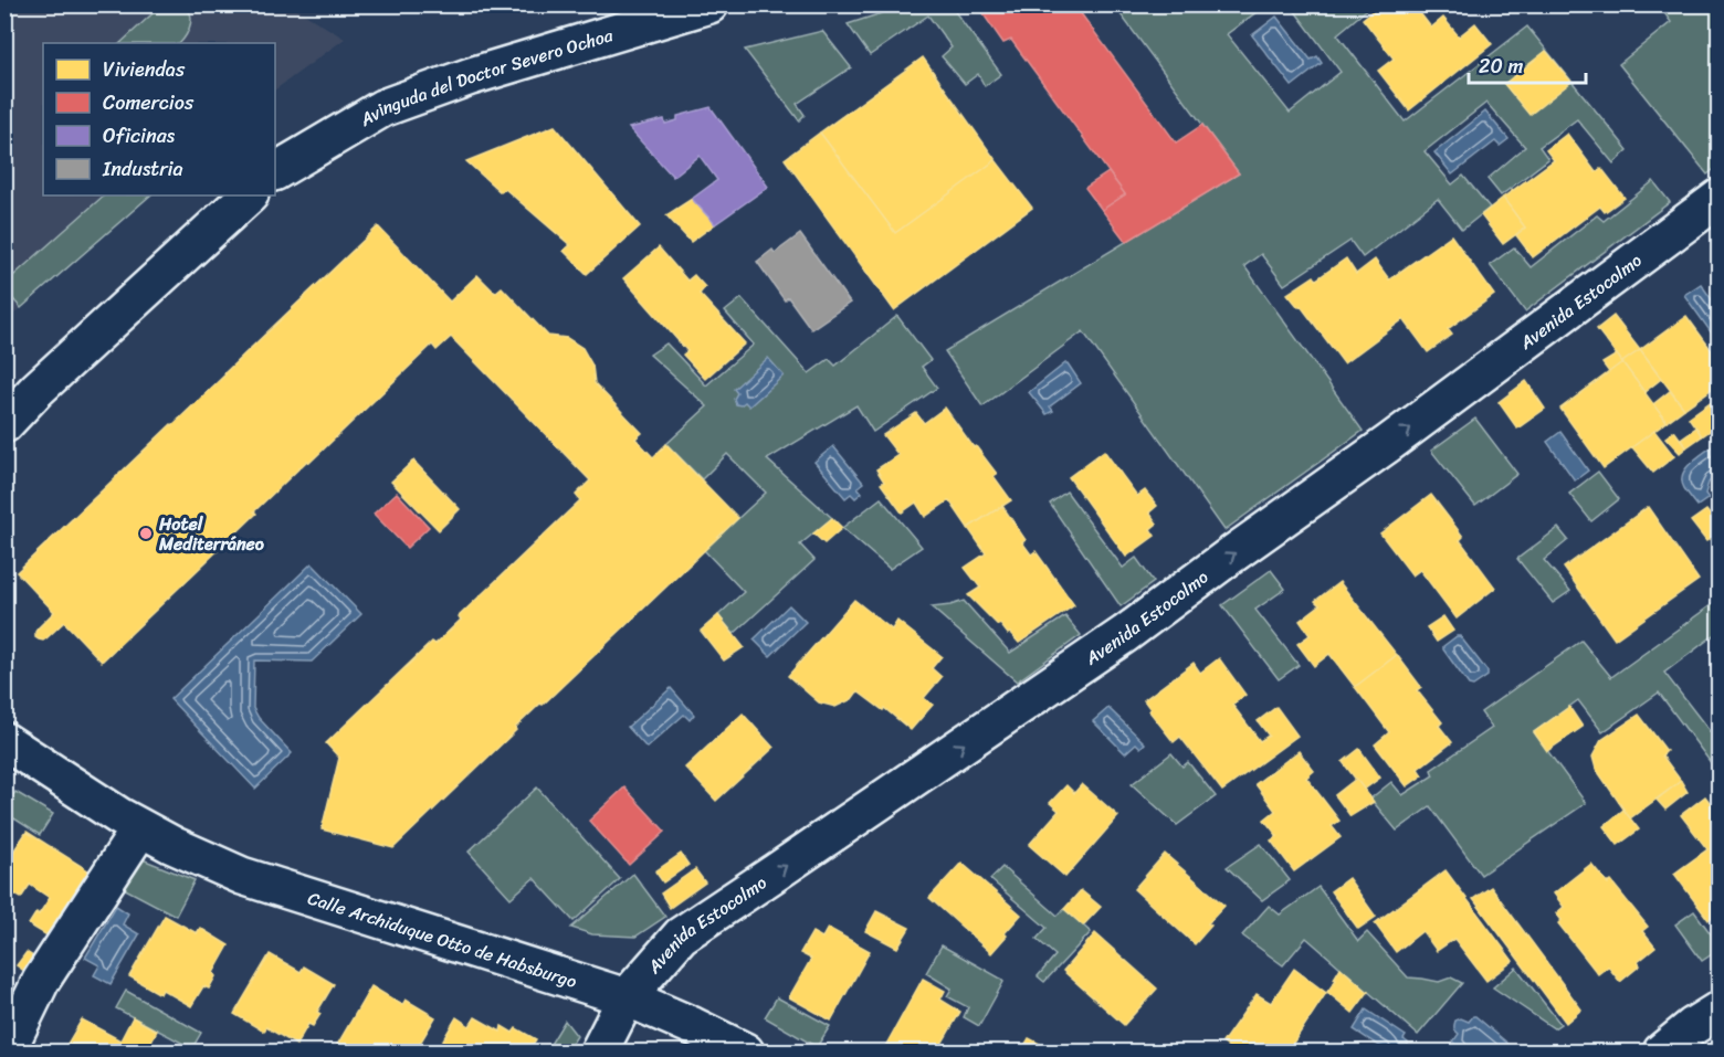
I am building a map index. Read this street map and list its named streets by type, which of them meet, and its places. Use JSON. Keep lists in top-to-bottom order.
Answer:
{
  "streets": {
    "street": ["Avinguda del Doctor Severo Ochoa", "Avenida Estocolmo", "Calle Archiduque Otto de Habsburgo"]
  },
  "crossings": [
    ["Avenida Estocolmo", "Calle Archiduque Otto de Habsburgo"]
  ],
  "one_way": ["Avenida Estocolmo"],
  "places": ["Hotel Mediterráneo"],
  "legend": [
    "Viviendas",
    "Comercios",
    "Oficinas",
    "Industria"
  ],
  "scale_bar": "20 m"
}
